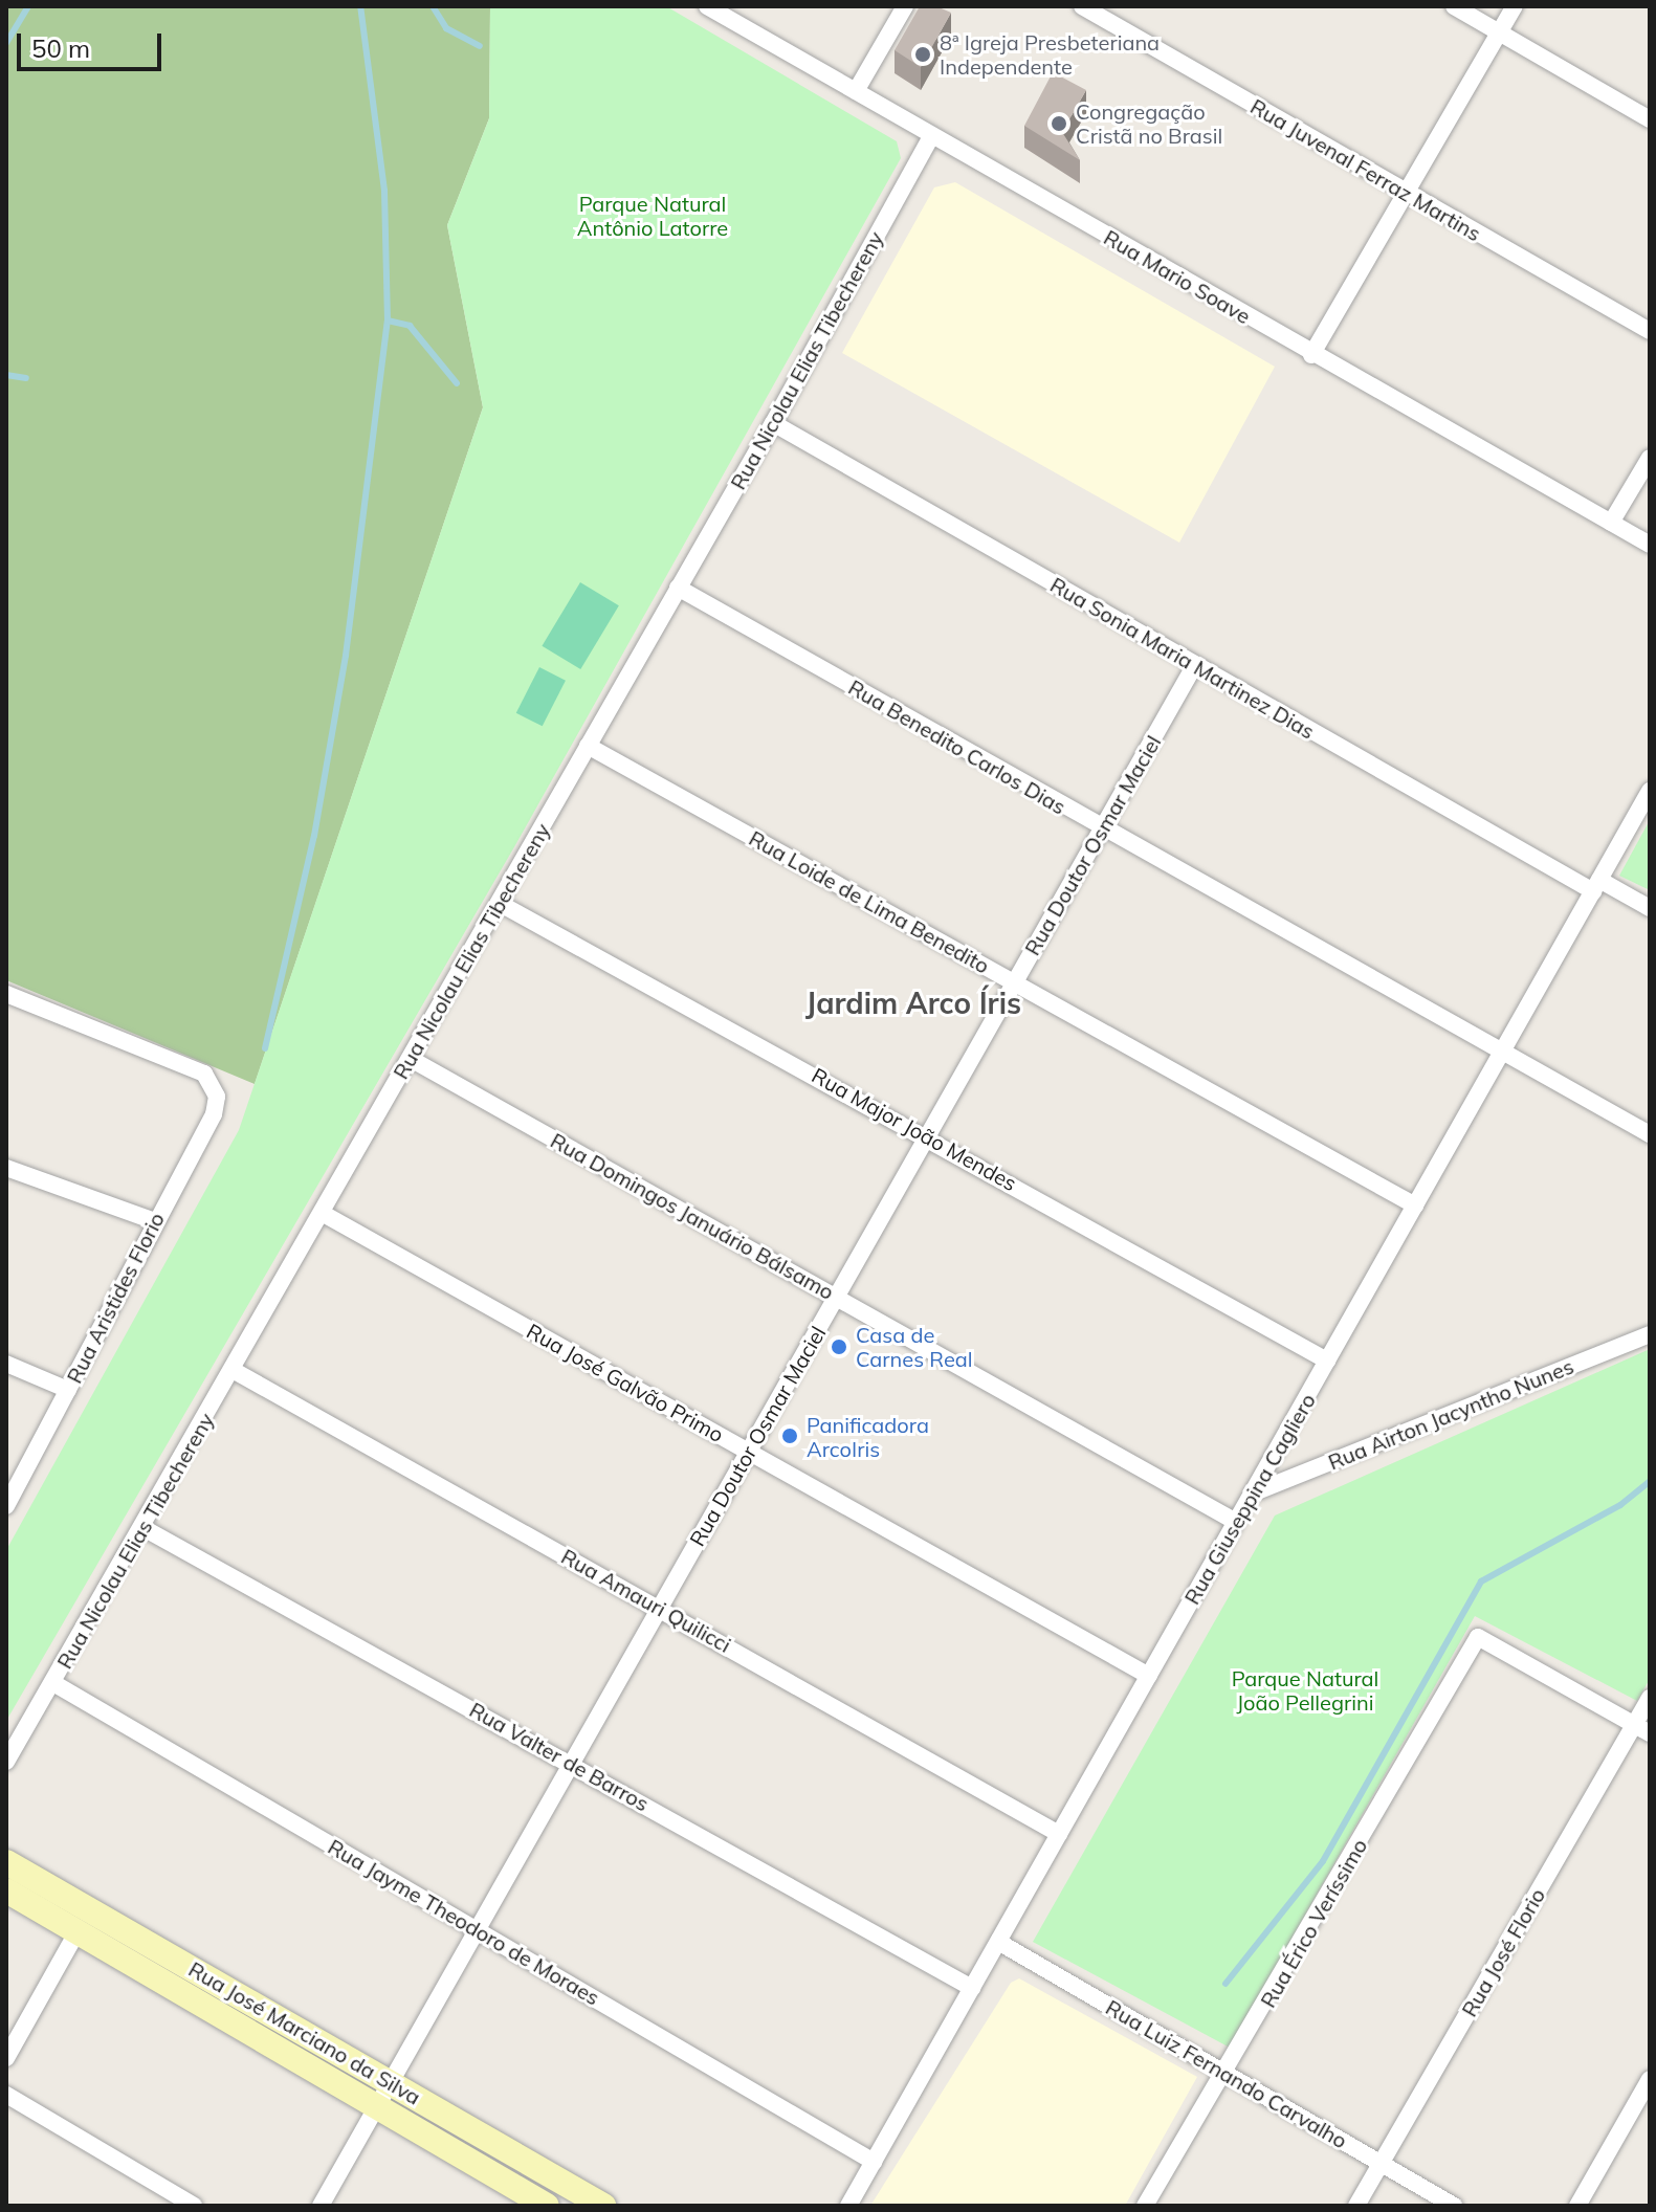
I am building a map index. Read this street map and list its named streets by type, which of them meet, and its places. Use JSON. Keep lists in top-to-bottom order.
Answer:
{
  "streets": {
    "street": [
      "Rua Juvenal Ferraz Martins",
      "Rua Mario Soave",
      "Rua Nicolau Elias Tibechereny",
      "Rua Sonia Maria Martinez Dias",
      "Rua Benedito Carlos Dias",
      "Rua Doutor Osmar Maciel",
      "Rua Loide de Lima Benedito",
      "Rua Major João Mendes",
      "Rua Domingos Januário Bálsamo",
      "Rua Aristides Florio",
      "Rua José Galvão Primo",
      "Rua Airton Jacyntho Nunes",
      "Rua Giuseppina Cagliero",
      "Rua Amauri Quilicci",
      "Rua Valter de Barros",
      "Rua Jayme Theodoro de Moraes",
      "Rua Érico Veríssimo",
      "Rua José Florio",
      "Rua José Marciano da Silva",
      "Rua Luiz Fernando Carvalho"
    ]
  },
  "crossings": [
    ["Rua Mario Soave", "Rua Nicolau Elias Tibechereny"],
    ["Rua Nicolau Elias Tibechereny", "Rua Sonia Maria Martinez Dias"],
    ["Rua Nicolau Elias Tibechereny", "Rua Benedito Carlos Dias"],
    ["Rua Nicolau Elias Tibechereny", "Rua Loide de Lima Benedito"],
    ["Rua Nicolau Elias Tibechereny", "Rua Major João Mendes"],
    ["Rua Nicolau Elias Tibechereny", "Rua Domingos Januário Bálsamo"],
    ["Rua Nicolau Elias Tibechereny", "Rua José Galvão Primo"],
    ["Rua Nicolau Elias Tibechereny", "Rua Amauri Quilicci"],
    ["Rua Nicolau Elias Tibechereny", "Rua Valter de Barros"],
    ["Rua Nicolau Elias Tibechereny", "Rua Jayme Theodoro de Moraes"],
    ["Rua Sonia Maria Martinez Dias", "Rua Doutor Osmar Maciel"],
    ["Rua Sonia Maria Martinez Dias", "Rua Giuseppina Cagliero"],
    ["Rua Benedito Carlos Dias", "Rua Doutor Osmar Maciel"],
    ["Rua Benedito Carlos Dias", "Rua Giuseppina Cagliero"],
    ["Rua Doutor Osmar Maciel", "Rua Loide de Lima Benedito"],
    ["Rua Doutor Osmar Maciel", "Rua Major João Mendes"],
    ["Rua Doutor Osmar Maciel", "Rua Domingos Januário Bálsamo"],
    ["Rua Doutor Osmar Maciel", "Rua José Galvão Primo"],
    ["Rua Doutor Osmar Maciel", "Rua Amauri Quilicci"],
    ["Rua Doutor Osmar Maciel", "Rua Valter de Barros"],
    ["Rua Doutor Osmar Maciel", "Rua Jayme Theodoro de Moraes"],
    ["Rua Doutor Osmar Maciel", "Rua José Marciano da Silva"],
    ["Rua Loide de Lima Benedito", "Rua Giuseppina Cagliero"],
    ["Rua Major João Mendes", "Rua Giuseppina Cagliero"],
    ["Rua Domingos Januário Bálsamo", "Rua Giuseppina Cagliero"],
    ["Rua José Galvão Primo", "Rua Giuseppina Cagliero"],
    ["Rua Airton Jacyntho Nunes", "Rua Giuseppina Cagliero"],
    ["Rua Giuseppina Cagliero", "Rua Amauri Quilicci"],
    ["Rua Giuseppina Cagliero", "Rua Valter de Barros"],
    ["Rua Giuseppina Cagliero", "Rua Jayme Theodoro de Moraes"],
    ["Rua Giuseppina Cagliero", "Rua Luiz Fernando Carvalho"],
    ["Rua Érico Veríssimo", "Rua José Florio"],
    ["Rua Érico Veríssimo", "Rua Luiz Fernando Carvalho"],
    ["Rua José Florio", "Rua Luiz Fernando Carvalho"]
  ],
  "districts": ["Jardim Arco Íris"],
  "parks": ["Parque Natural Antônio Latorre", "Parque Natural João Pellegrini"],
  "places": [
    "8ª Igreja Presbeteriana Independente",
    "Congregação Cristã no Brasil",
    "Casa de Carnes Real",
    "Panificadora ArcoIris"
  ],
  "scale_bar": "50 m"
}
